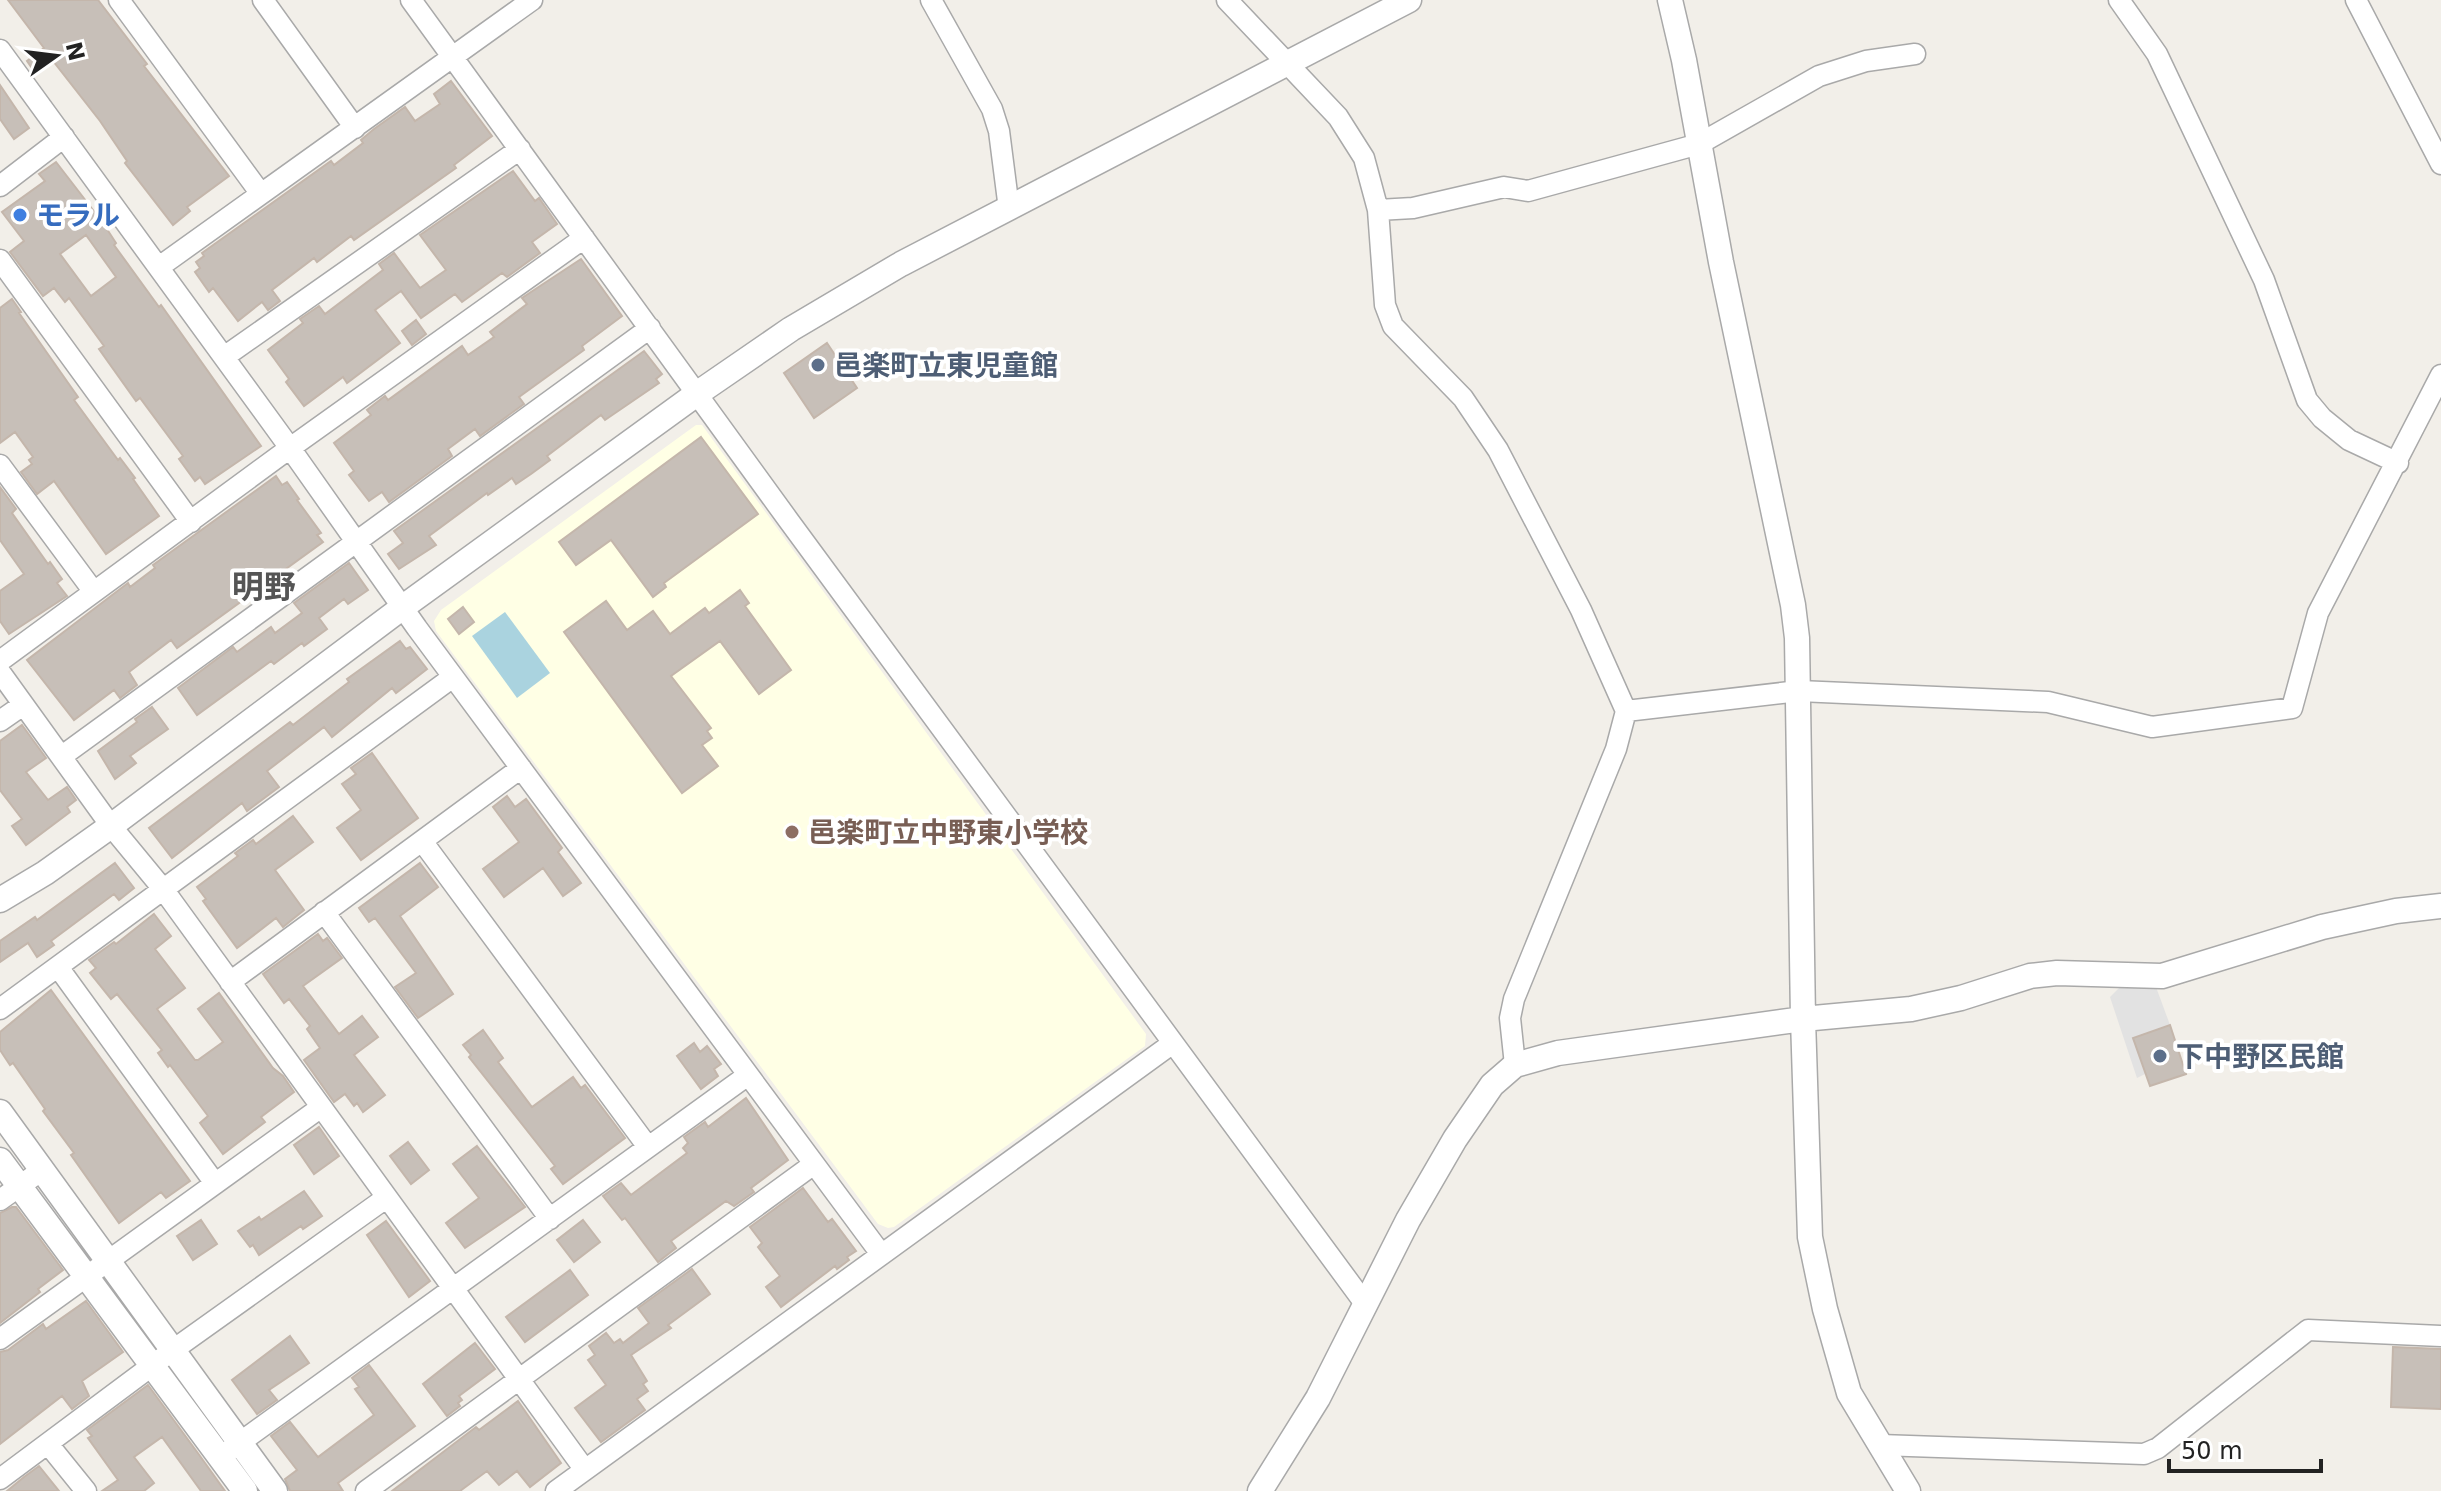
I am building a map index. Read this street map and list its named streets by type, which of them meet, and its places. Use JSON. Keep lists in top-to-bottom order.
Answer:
{
  "districts": ["明野"],
  "places": [
    "モラル",
    "邑楽町立東児童館",
    "邑楽町立中野東小学校",
    "下中野区民館"
  ],
  "scale_bar": "50 m",
  "north": "right"
}
